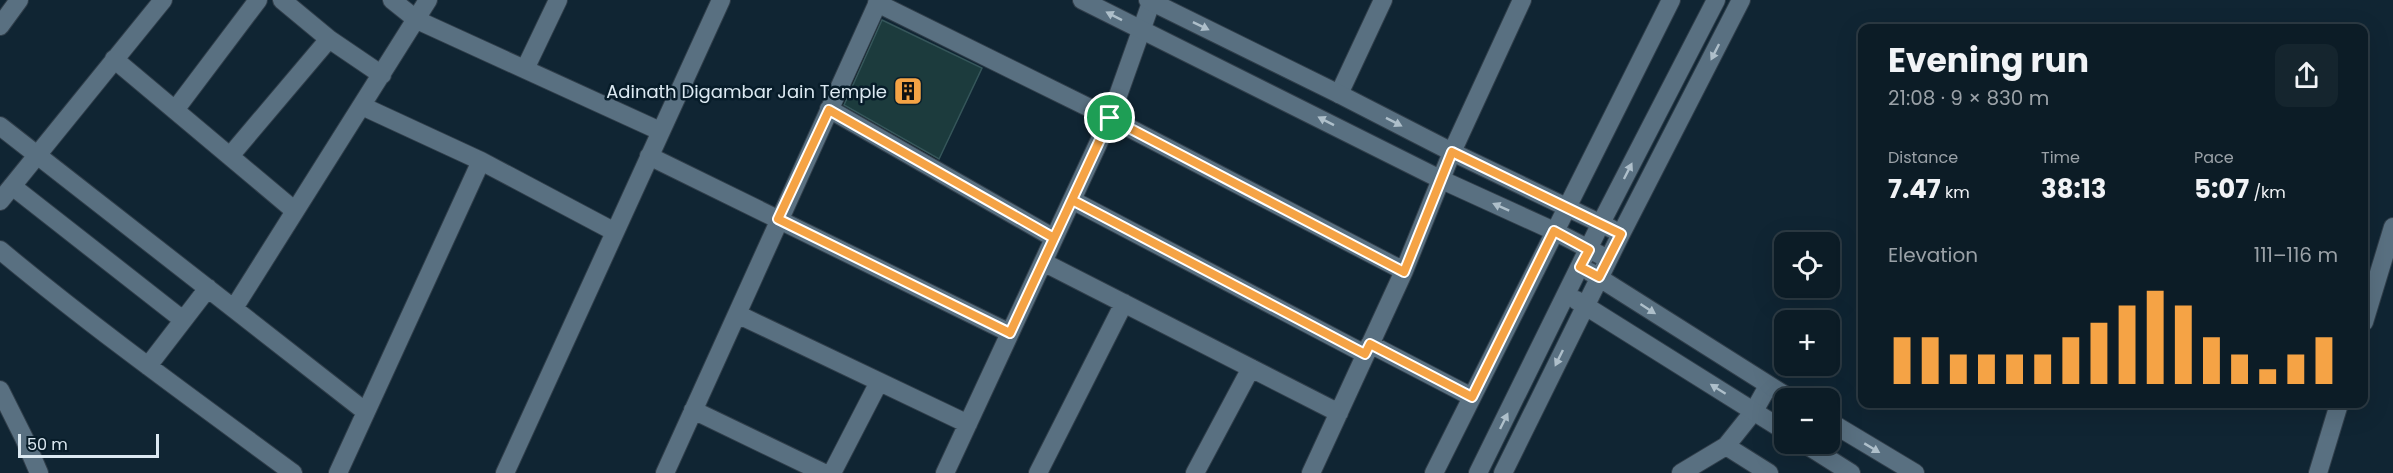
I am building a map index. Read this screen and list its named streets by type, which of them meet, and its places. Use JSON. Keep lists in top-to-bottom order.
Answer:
{
  "places": {
    "building": ["Adinath Digambar Jain Temple"]
  },
  "scale_bar": "50 m",
  "page": {
    "heading": ["Evening run", "21:08 · 9 × 830 m"],
    "stats": [
      ["Distance", "7.47 km"],
      ["Time", "38:13"],
      ["Pace", "5:07 /km"]
    ],
    "chart": ["Elevation", "111–116 m"],
    "map_buttons": ["+", "−"],
    "scale": "50 m"
  }
}
